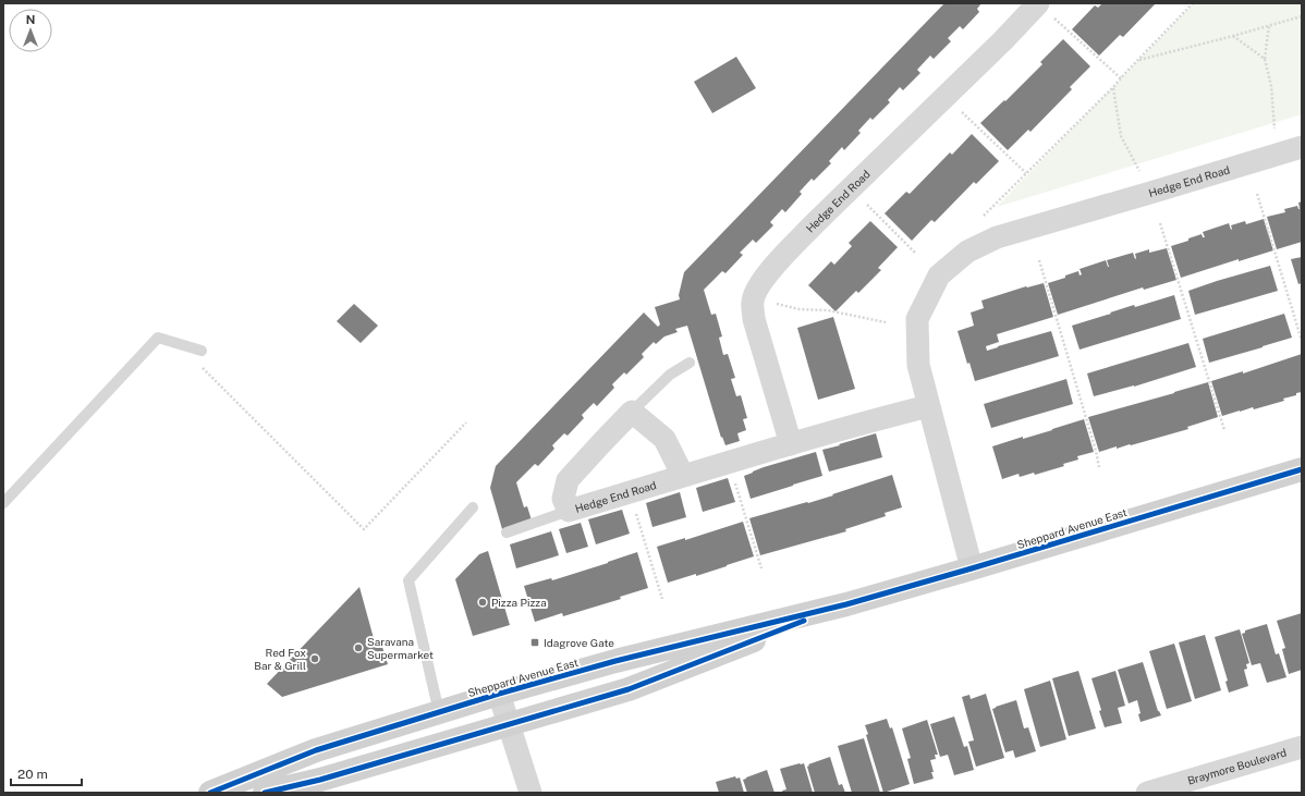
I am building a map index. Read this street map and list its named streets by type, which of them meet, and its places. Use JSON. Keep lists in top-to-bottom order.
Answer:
{
  "streets": {
    "main road": ["Sheppard Avenue East"],
    "street": ["Hedge End Road", "Braymore Boulevard"]
  },
  "crossings": [
    ["Hedge End Road", "Sheppard Avenue East"]
  ],
  "places": {
    "other": ["Pizza Pizza", "Saravana Supermarket", "Red Fox Bar & Grill"],
    "transit": ["Idagrove Gate"]
  },
  "scale_bar": "20 m",
  "north": "top"
}
